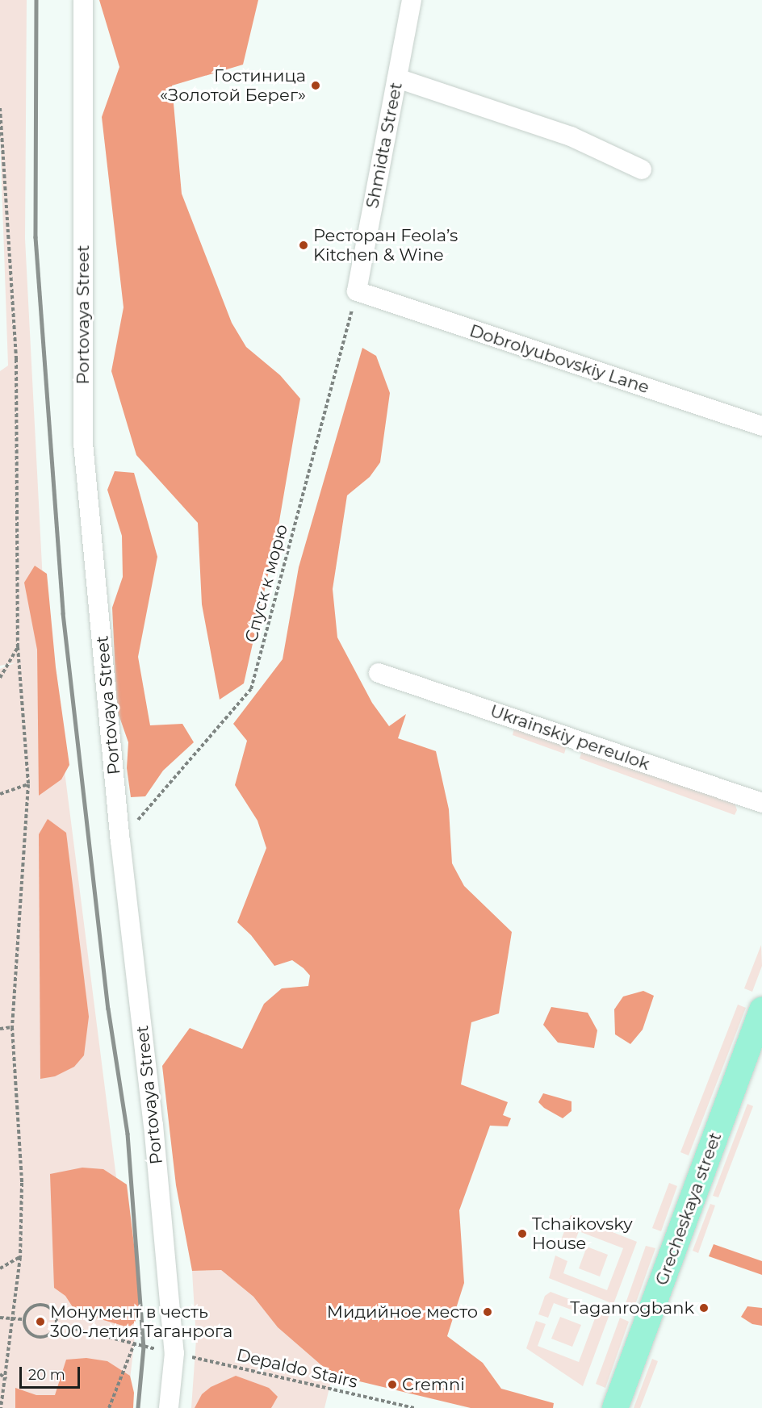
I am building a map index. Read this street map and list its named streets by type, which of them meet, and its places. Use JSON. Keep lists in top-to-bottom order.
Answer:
{
  "streets": {
    "main road": ["Grecheskaya street"],
    "street": [
      "Shmidta Street",
      "Portovaya Street",
      "Dobrolyubovskiy Lane",
      "Ukrainskiy pereulok"
    ],
    "path": ["Спуск к морю", "Depaldo Stairs"]
  },
  "crossings": [
    ["Shmidta Street", "Dobrolyubovskiy Lane"],
    ["Shmidta Street", "Спуск к морю"],
    ["Portovaya Street", "Спуск к морю"],
    ["Portovaya Street", "Depaldo Stairs"],
    ["Dobrolyubovskiy Lane", "Спуск к морю"]
  ],
  "places": [
    "Гостиница «Золотой Берег»",
    "Ресторан Feola’s Kitchen & Wine",
    "Tchaikovsky House",
    "Taganrogbank",
    "Мидийное место",
    "Монумент в честь 300-летия Таганрога",
    "Cremni"
  ],
  "scale_bar": "20 m"
}
